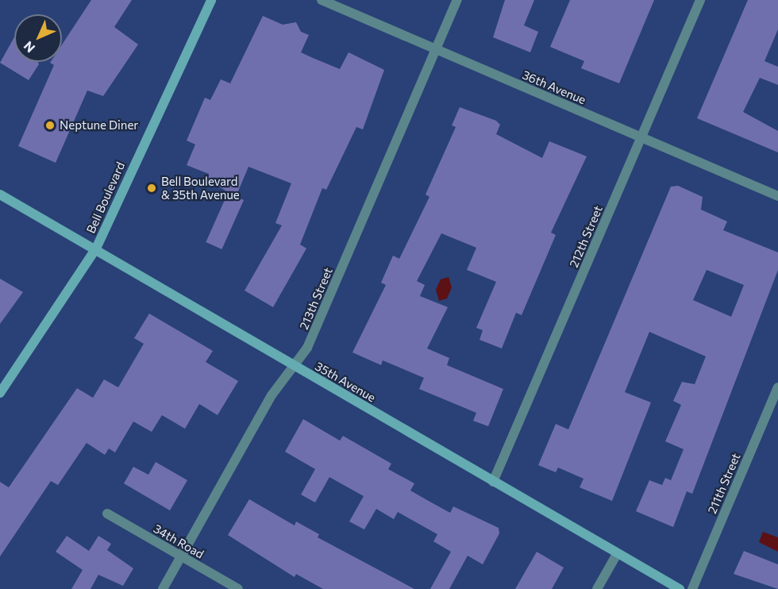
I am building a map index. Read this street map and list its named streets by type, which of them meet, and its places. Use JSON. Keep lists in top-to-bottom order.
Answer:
{
  "streets": {
    "street": [
      "36th Avenue",
      "Bell Boulevard",
      "212th Street",
      "213th Street",
      "35th Avenue",
      "211th Street",
      "34th Road"
    ]
  },
  "crossings": [
    ["36th Avenue", "212th Street"],
    ["36th Avenue", "213th Street"],
    ["Bell Boulevard", "35th Avenue"],
    ["212th Street", "35th Avenue"],
    ["213th Street", "35th Avenue"],
    ["213th Street", "34th Road"]
  ],
  "places": ["Neptune Diner", "Bell Boulevard & 35th Avenue"],
  "north": "bottom left"
}
